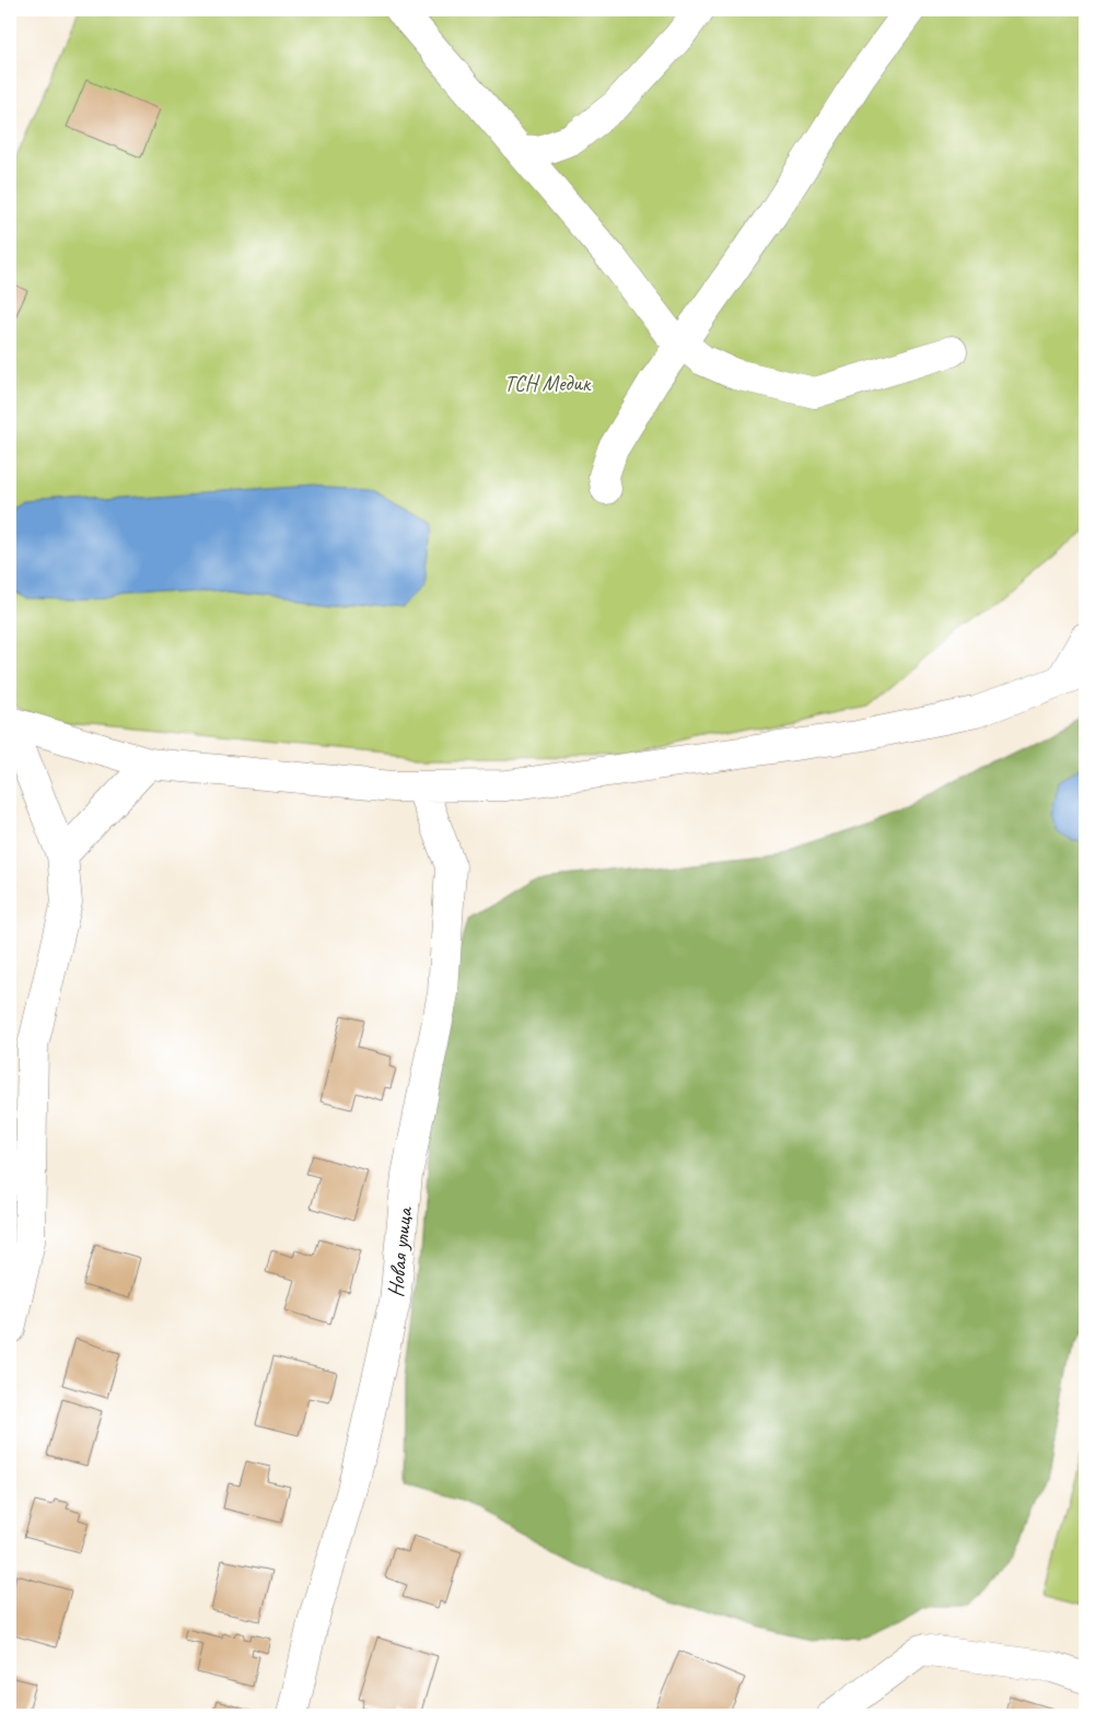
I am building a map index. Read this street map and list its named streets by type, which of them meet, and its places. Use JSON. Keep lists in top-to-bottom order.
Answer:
{
  "streets": {
    "street": ["Новая улица"]
  },
  "parks": ["ТСН Медик"]
}
